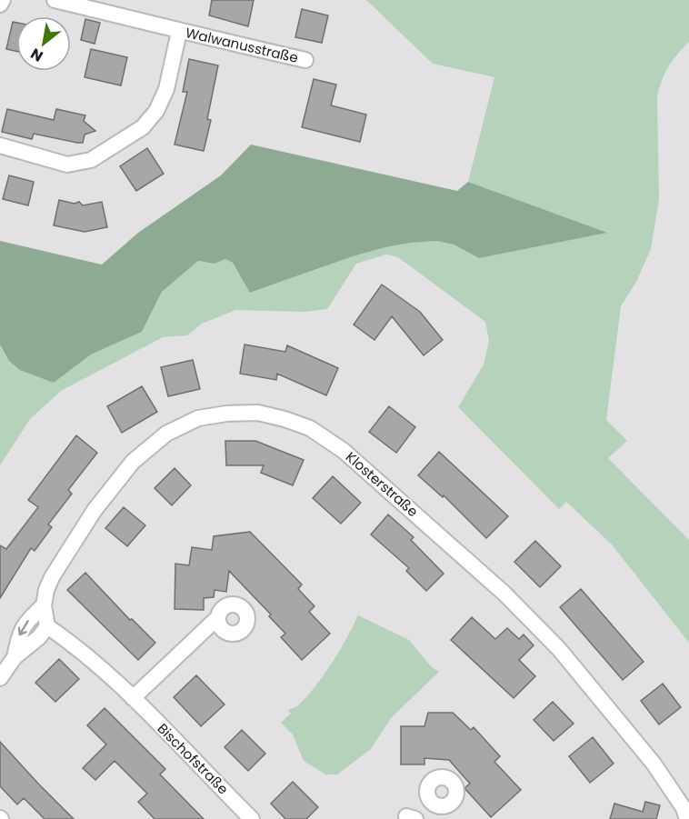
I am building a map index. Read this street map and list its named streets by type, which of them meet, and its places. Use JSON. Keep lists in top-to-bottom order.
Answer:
{
  "streets": {
    "street": ["Walwanusstraße", "Klosterstraße", "Bischofstraße"]
  },
  "crossings": [
    ["Klosterstraße", "Bischofstraße"]
  ],
  "north": "bottom left"
}
